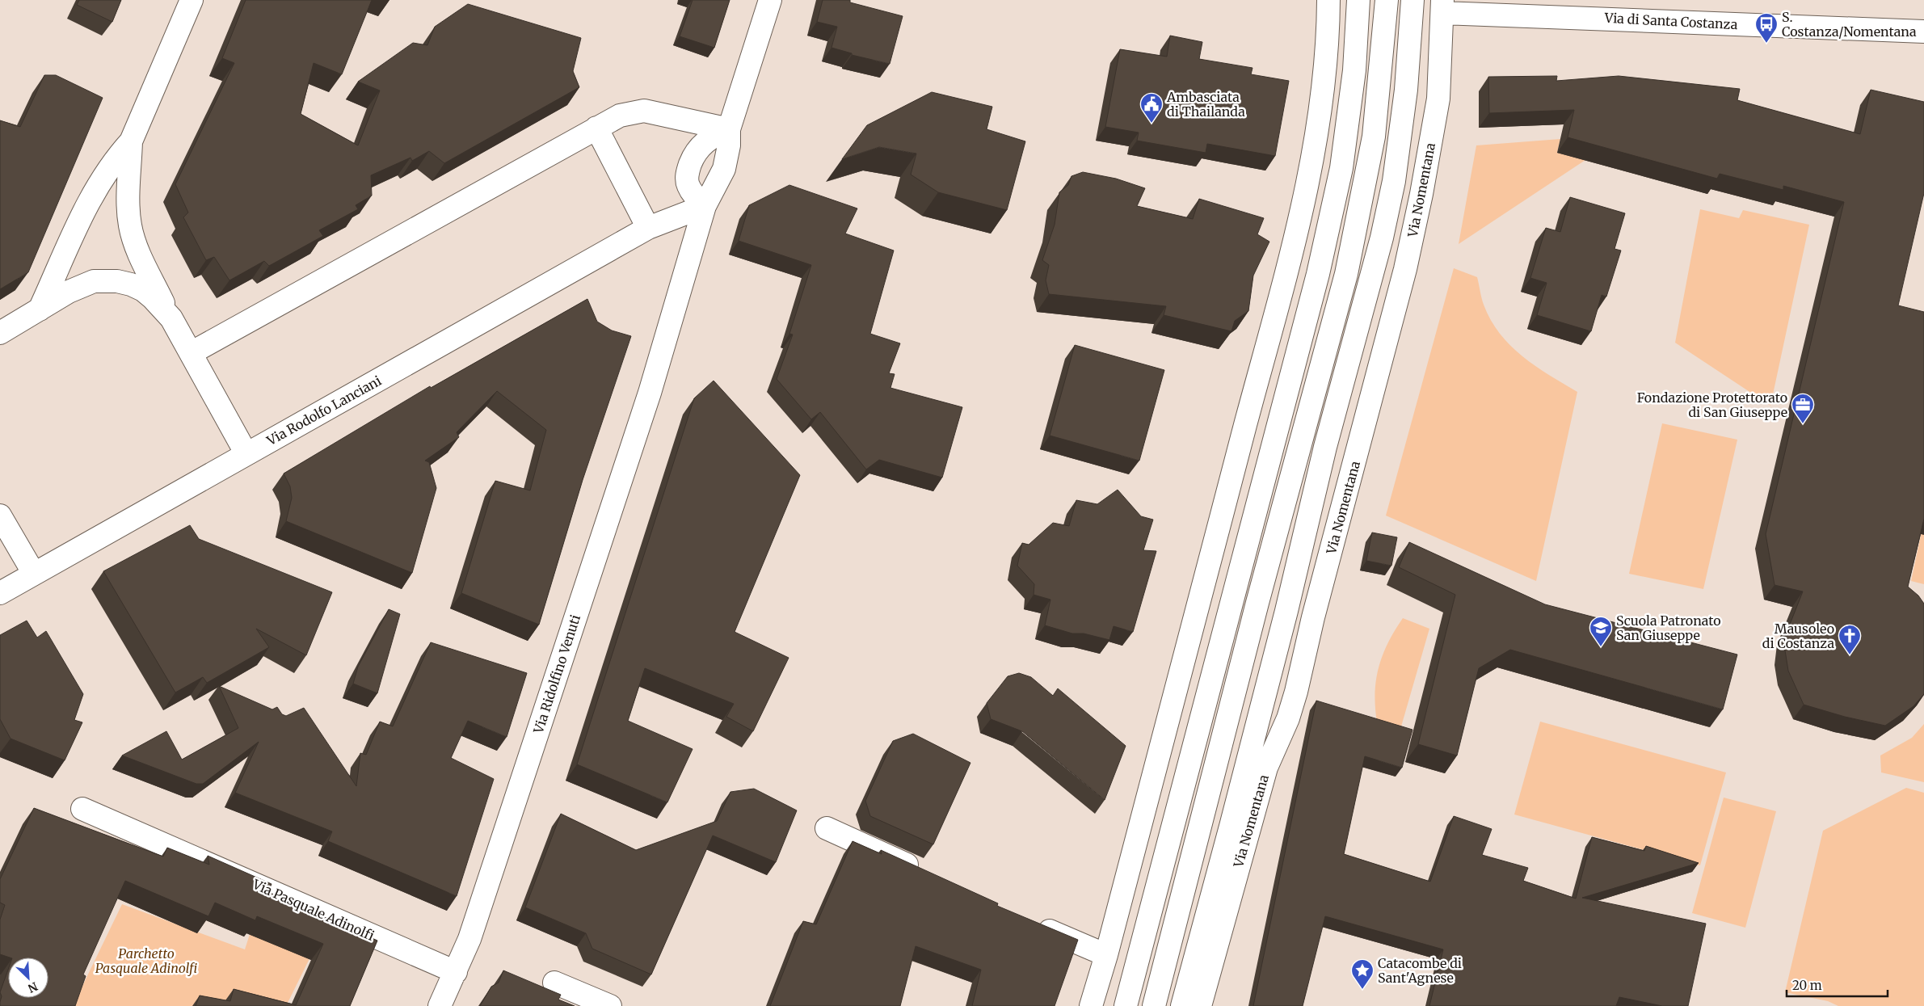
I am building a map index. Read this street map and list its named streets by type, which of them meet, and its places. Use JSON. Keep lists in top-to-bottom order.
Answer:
{
  "streets": {
    "street": [
      "Via di Santa Costanza",
      "Via Nomentana",
      "Via Rodolfo Lanciani",
      "Via Ridolfino Venuti",
      "Via Pasquale Adinolfi"
    ]
  },
  "crossings": [
    ["Via di Santa Costanza", "Via Nomentana"],
    ["Via Rodolfo Lanciani", "Via Ridolfino Venuti"],
    ["Via Ridolfino Venuti", "Via Pasquale Adinolfi"]
  ],
  "parks": ["Parchetto Pasquale Adinolfi"],
  "places": {
    "bus stop": ["S. Costanza/Nomentana"],
    "public building": ["Ambasciata di Thailanda"],
    "office": ["Fondazione Protettorato di San Giuseppe"],
    "school or university": ["Scuola Patronato San Giuseppe"],
    "church": ["Mausoleo di Costanza"],
    "place": ["Catacombe di Sant'Agnese"]
  },
  "scale_bar": "20 m",
  "north": "bottom right"
}
